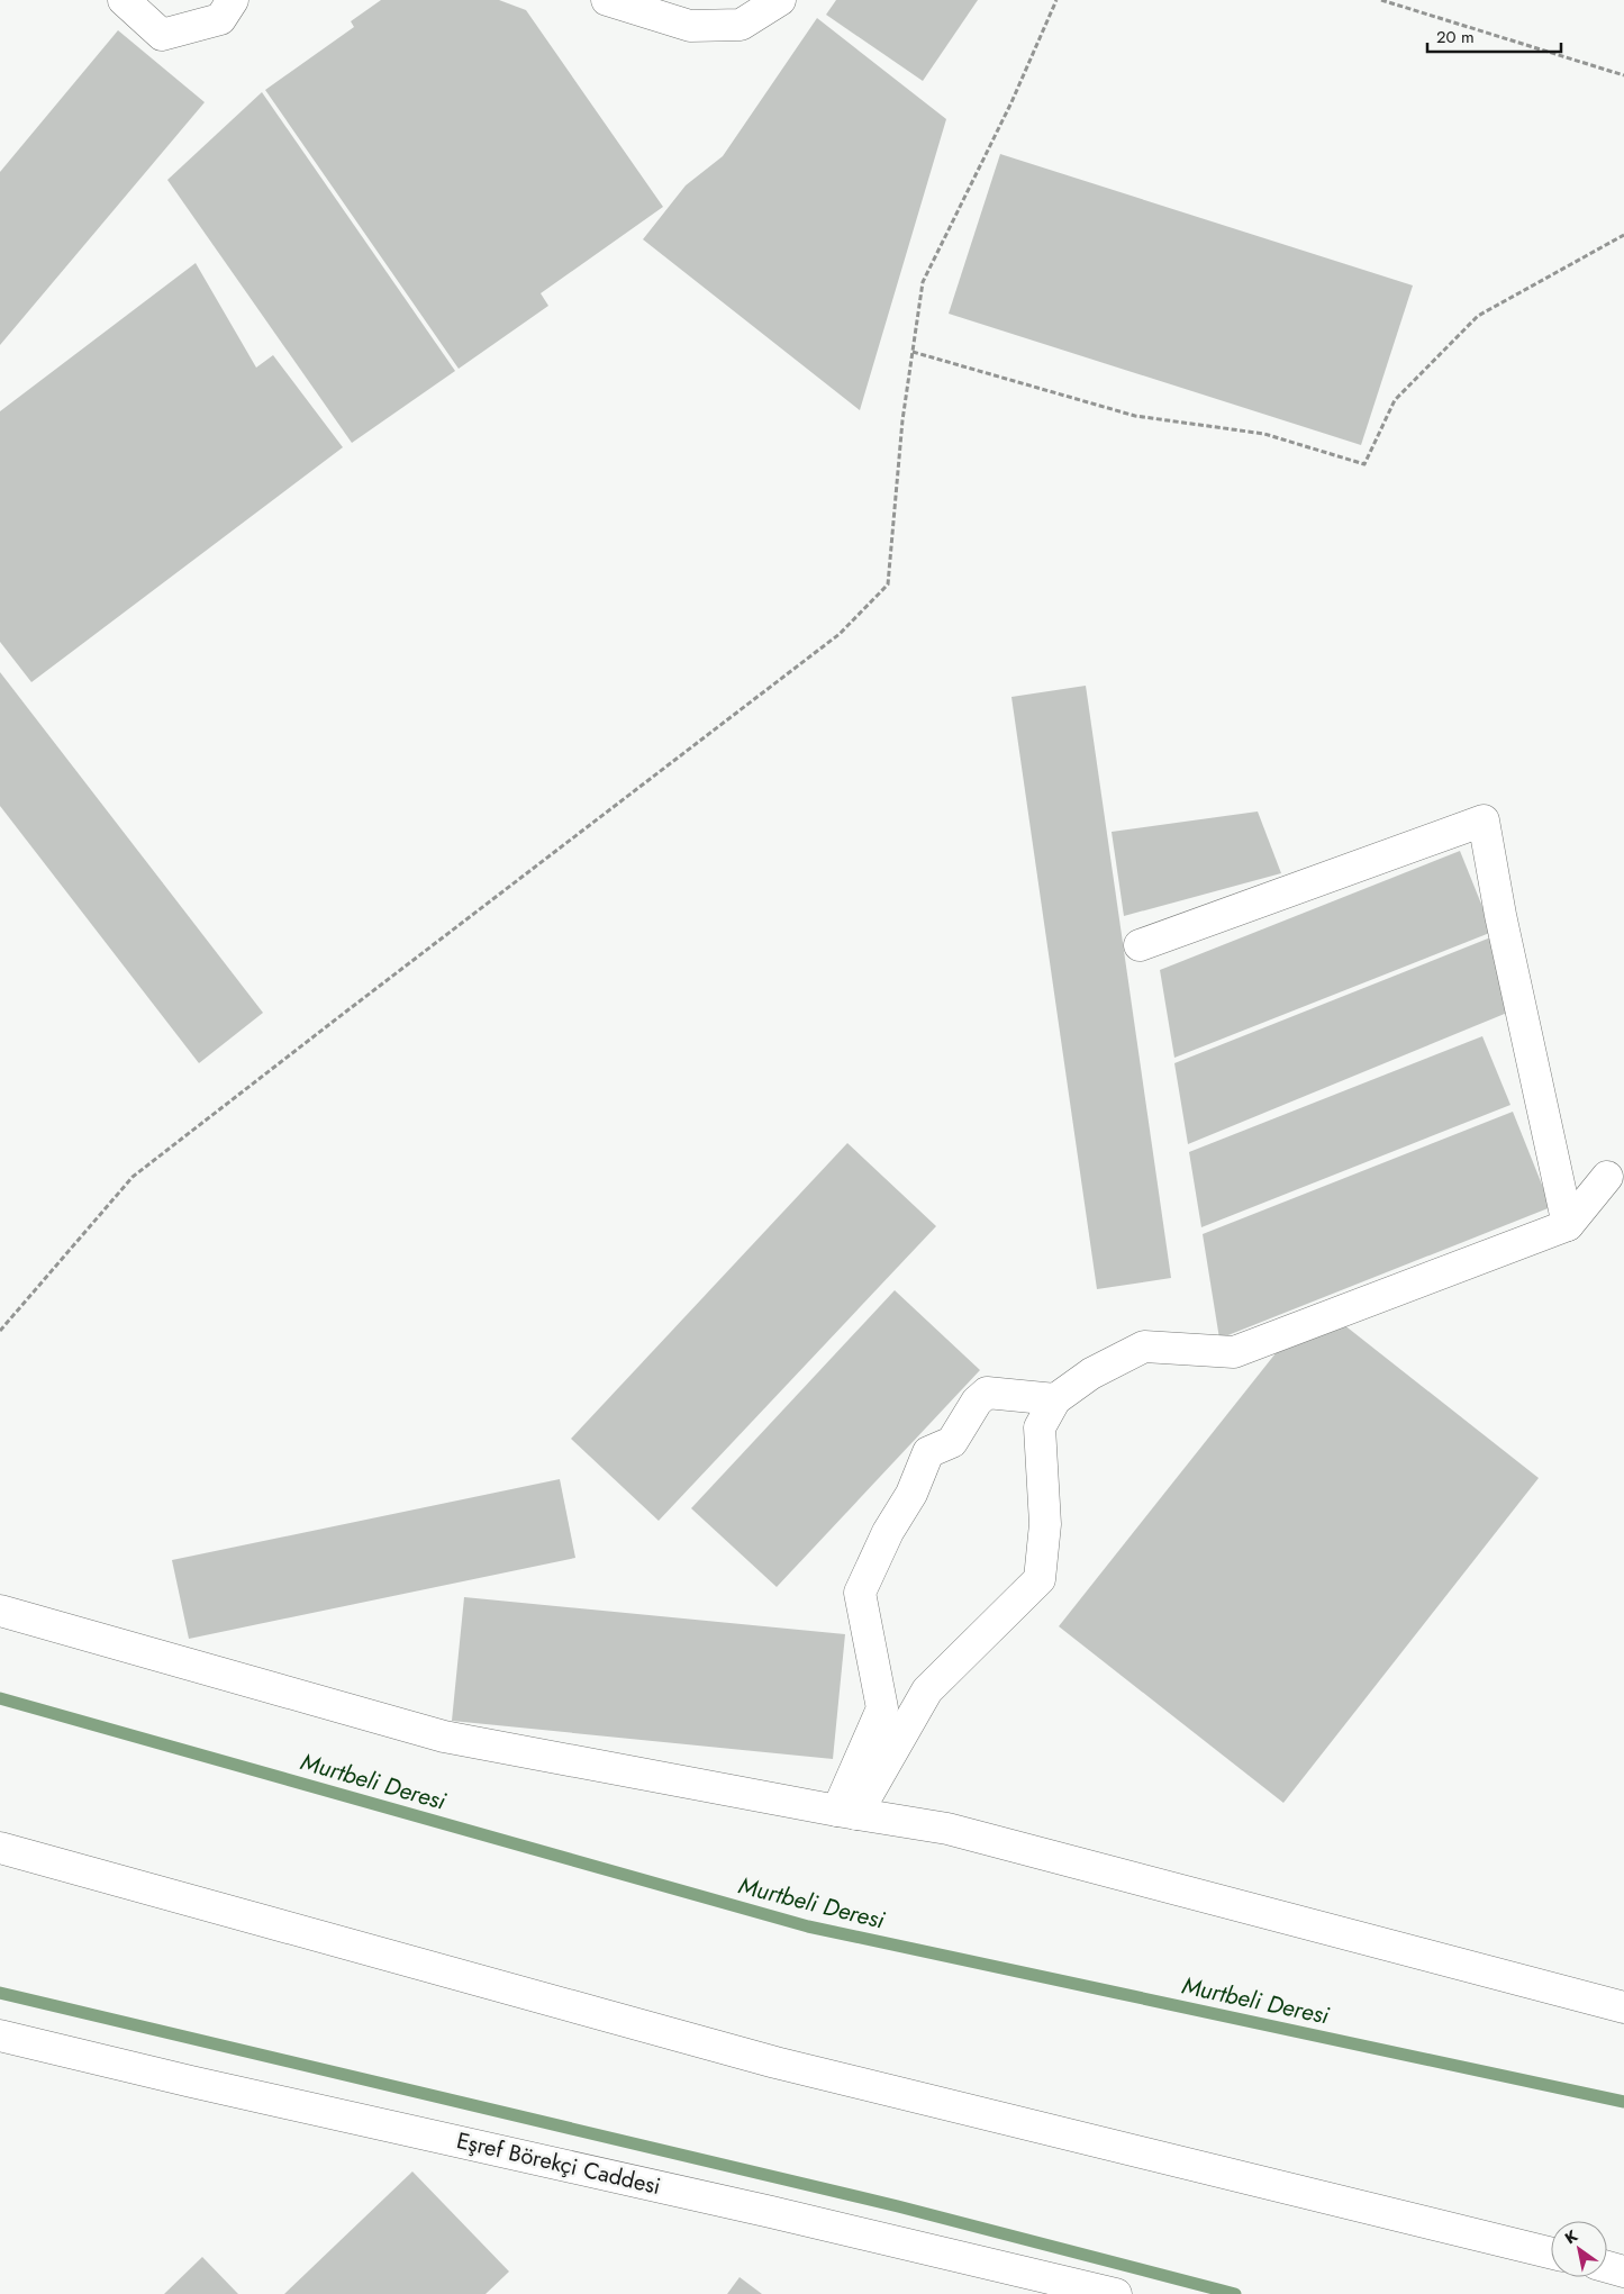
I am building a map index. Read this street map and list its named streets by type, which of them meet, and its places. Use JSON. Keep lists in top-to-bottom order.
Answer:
{
  "streets": {
    "street": ["Eşref Börekçi Caddesi"]
  },
  "water": ["Murtbeli Deresi"],
  "scale_bar": "20 m",
  "north": "top left"
}
